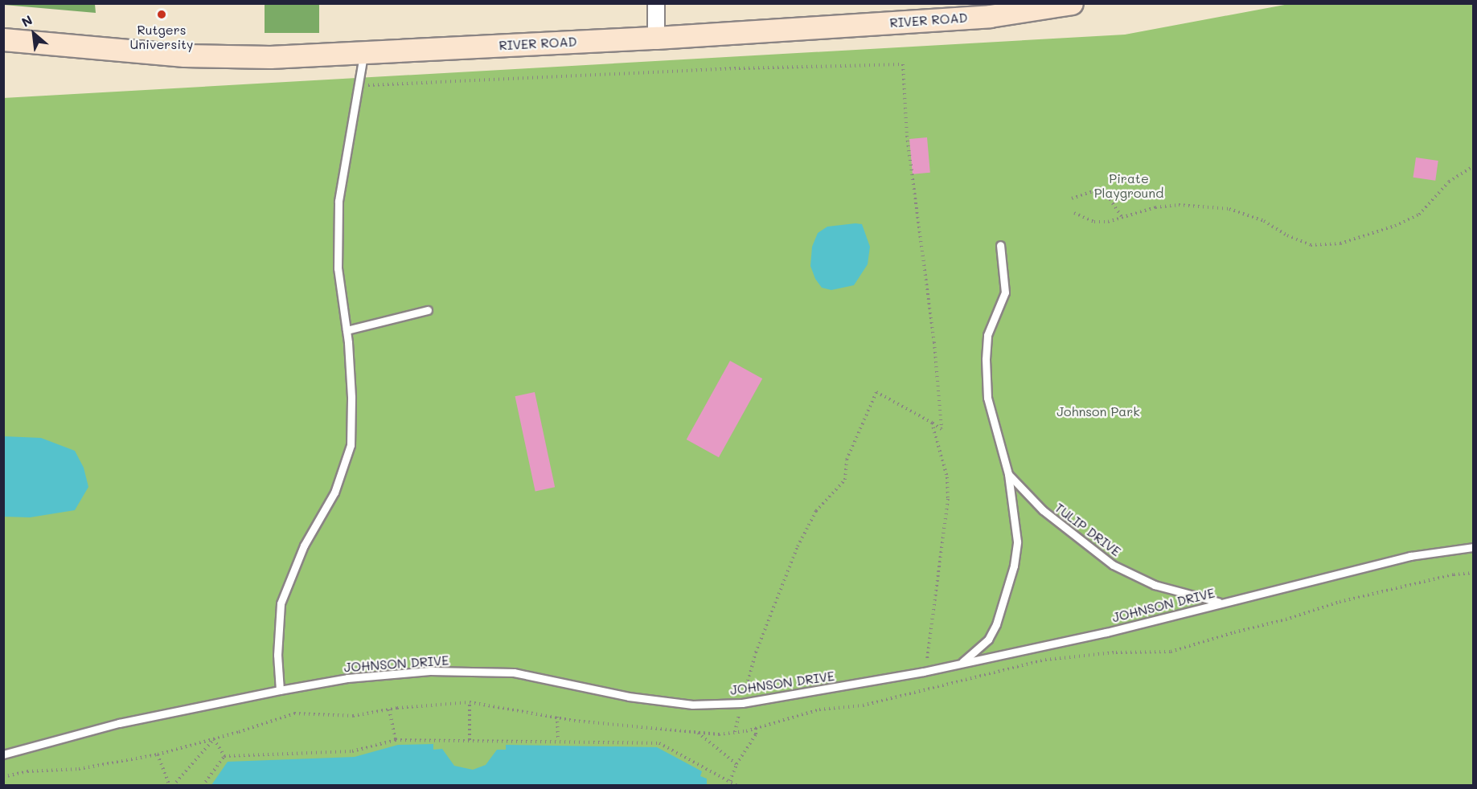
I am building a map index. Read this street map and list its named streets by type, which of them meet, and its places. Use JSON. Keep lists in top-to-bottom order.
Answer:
{
  "streets": {
    "street": ["RIVER ROAD"],
    "lane": ["TULIP DRIVE", "JOHNSON DRIVE"]
  },
  "crossings": [
    ["TULIP DRIVE", "JOHNSON DRIVE"]
  ],
  "parks": ["Pirate Playground", "Johnson Park"],
  "places": ["Rutgers University"],
  "north": "top left"
}
